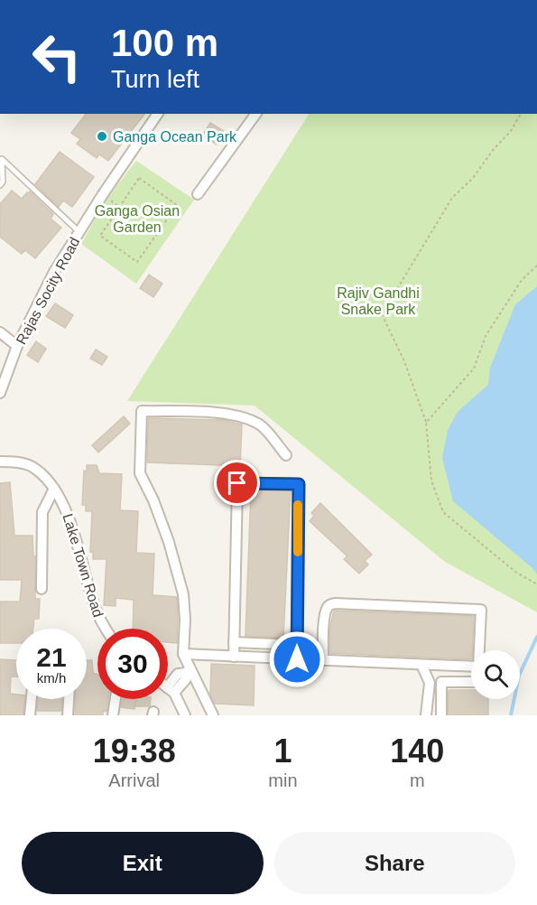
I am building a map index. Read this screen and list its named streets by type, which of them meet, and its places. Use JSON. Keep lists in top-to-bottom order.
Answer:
{
  "streets": {
    "street": ["Rajas Socity Road", "Lake Town Road"]
  },
  "parks": ["Ganga Osian Garden", "Rajiv Gandhi Snake Park"],
  "places": ["Ganga Ocean Park"],
  "page": {
    "turn": ["100 m", "Turn left"],
    "speed": "21 km/h",
    "limit": "30",
    "eta": [
      "19:38",
      "Arrival",
      "1",
      "min",
      "140",
      "m"
    ],
    "buttons": ["Exit", "Share"]
  }
}
